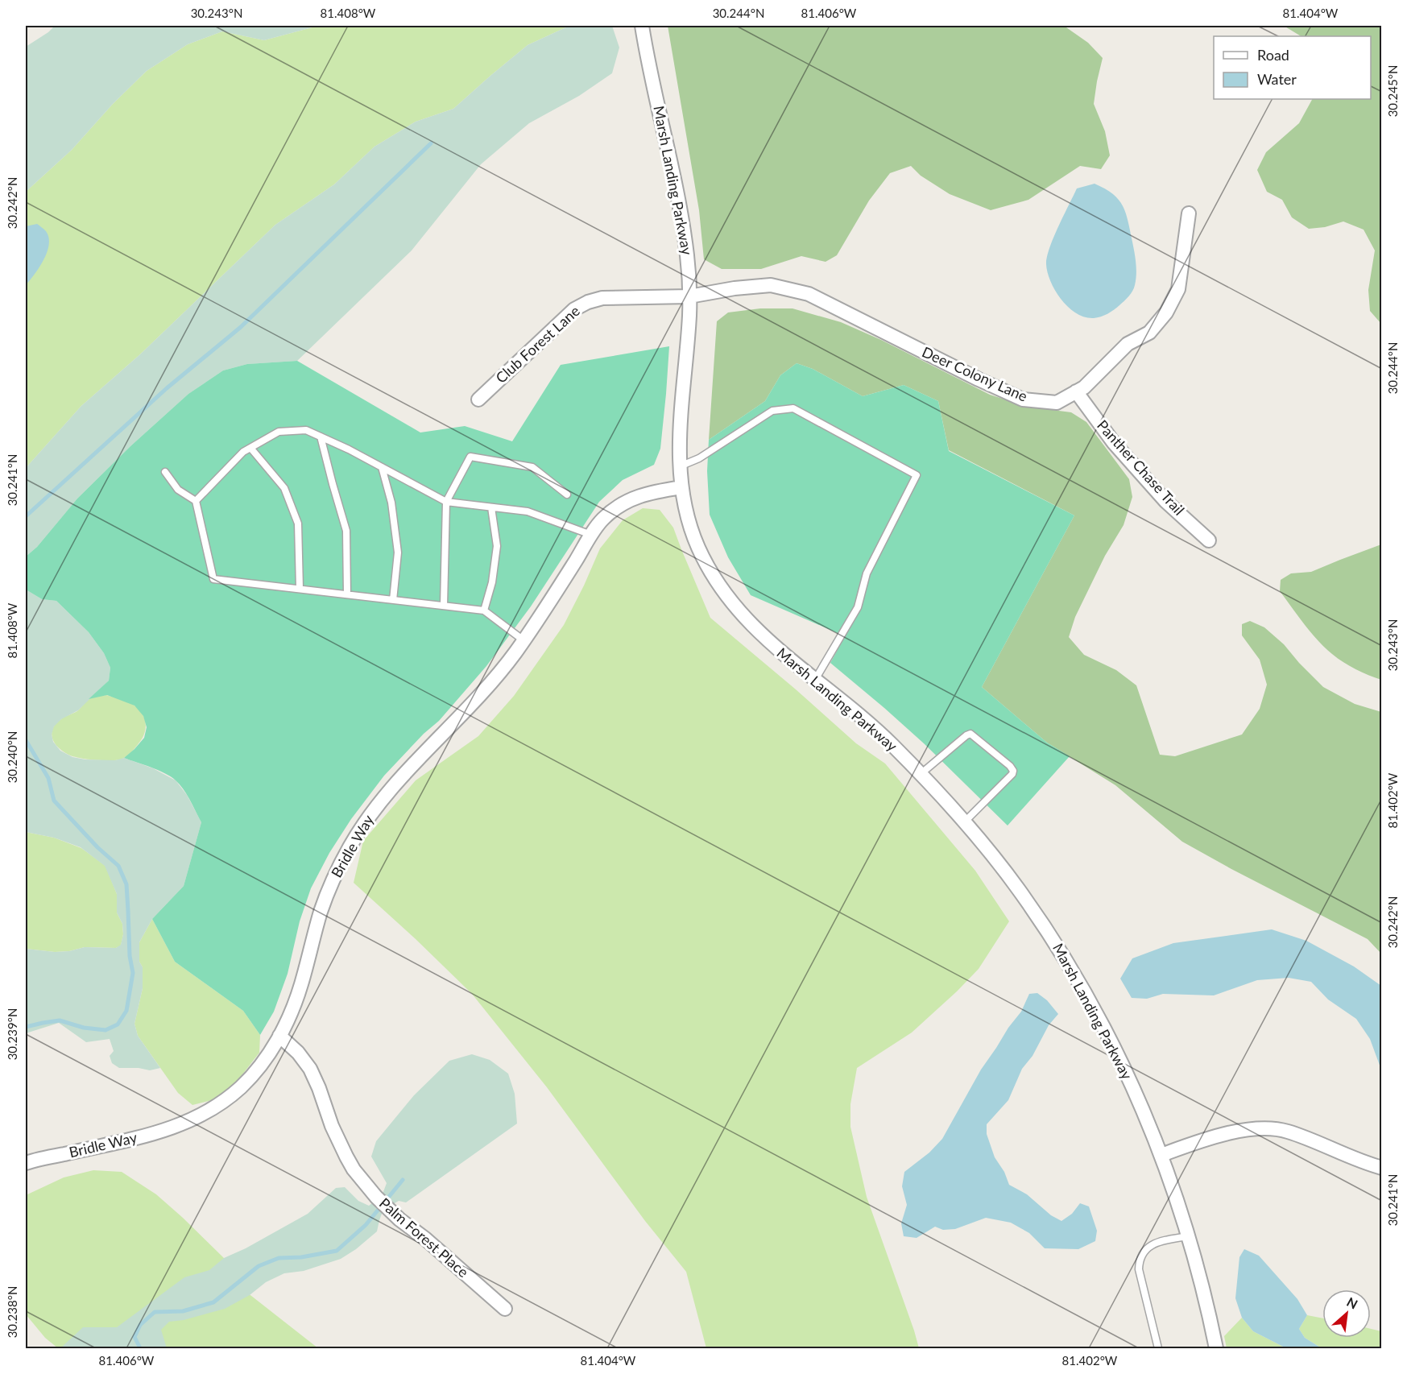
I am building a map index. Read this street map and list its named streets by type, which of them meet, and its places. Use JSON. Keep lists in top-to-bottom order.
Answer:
{
  "streets": {
    "street": [
      "Marsh Landing Parkway",
      "Club Forest Lane",
      "Deer Colony Lane",
      "Panther Chase Trail",
      "Bridle Way",
      "Palm Forest Place"
    ]
  },
  "crossings": [
    ["Marsh Landing Parkway", "Club Forest Lane"],
    ["Marsh Landing Parkway", "Deer Colony Lane"],
    ["Marsh Landing Parkway", "Bridle Way"],
    ["Club Forest Lane", "Deer Colony Lane"],
    ["Deer Colony Lane", "Panther Chase Trail"],
    ["Bridle Way", "Palm Forest Place"]
  ],
  "legend": ["Road", "Water"],
  "north": "top right",
  "coordinates": [
    "30.243°N",
    "81.408°W",
    "30.244°N",
    "81.406°W",
    "81.404°W",
    "30.245°N",
    "30.242°N",
    "30.241°N",
    "30.240°N",
    "81.402°W",
    "30.239°N",
    "30.238°N"
  ]
}
